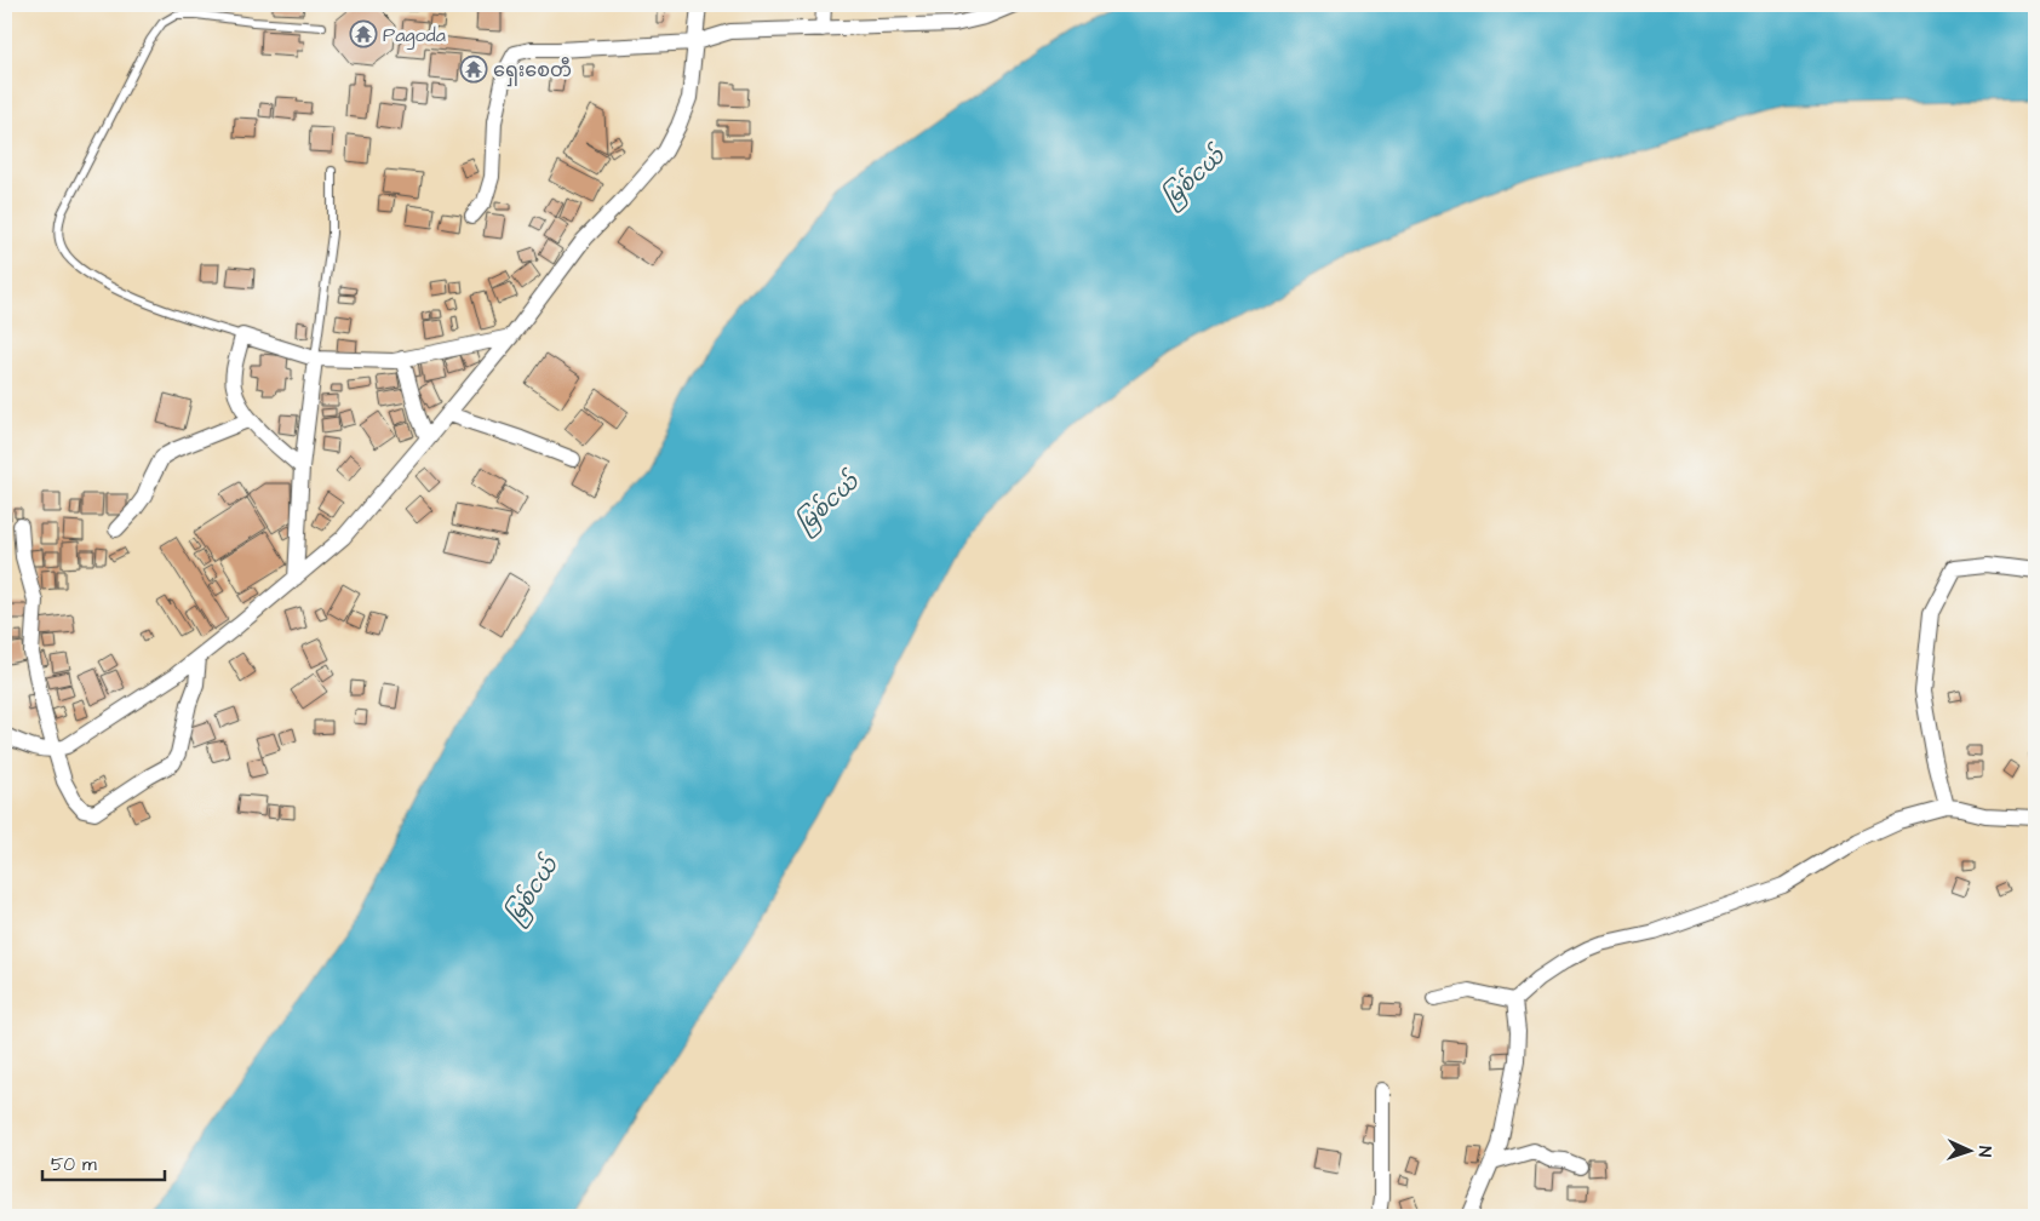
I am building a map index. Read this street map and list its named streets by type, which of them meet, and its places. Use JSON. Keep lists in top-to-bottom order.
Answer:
{
  "water": ["မြစ်ငယ်"],
  "places": {
    "temple": ["Pagoda", "ရှေးစေတီ"]
  },
  "scale_bar": "50 m",
  "north": "right"
}
